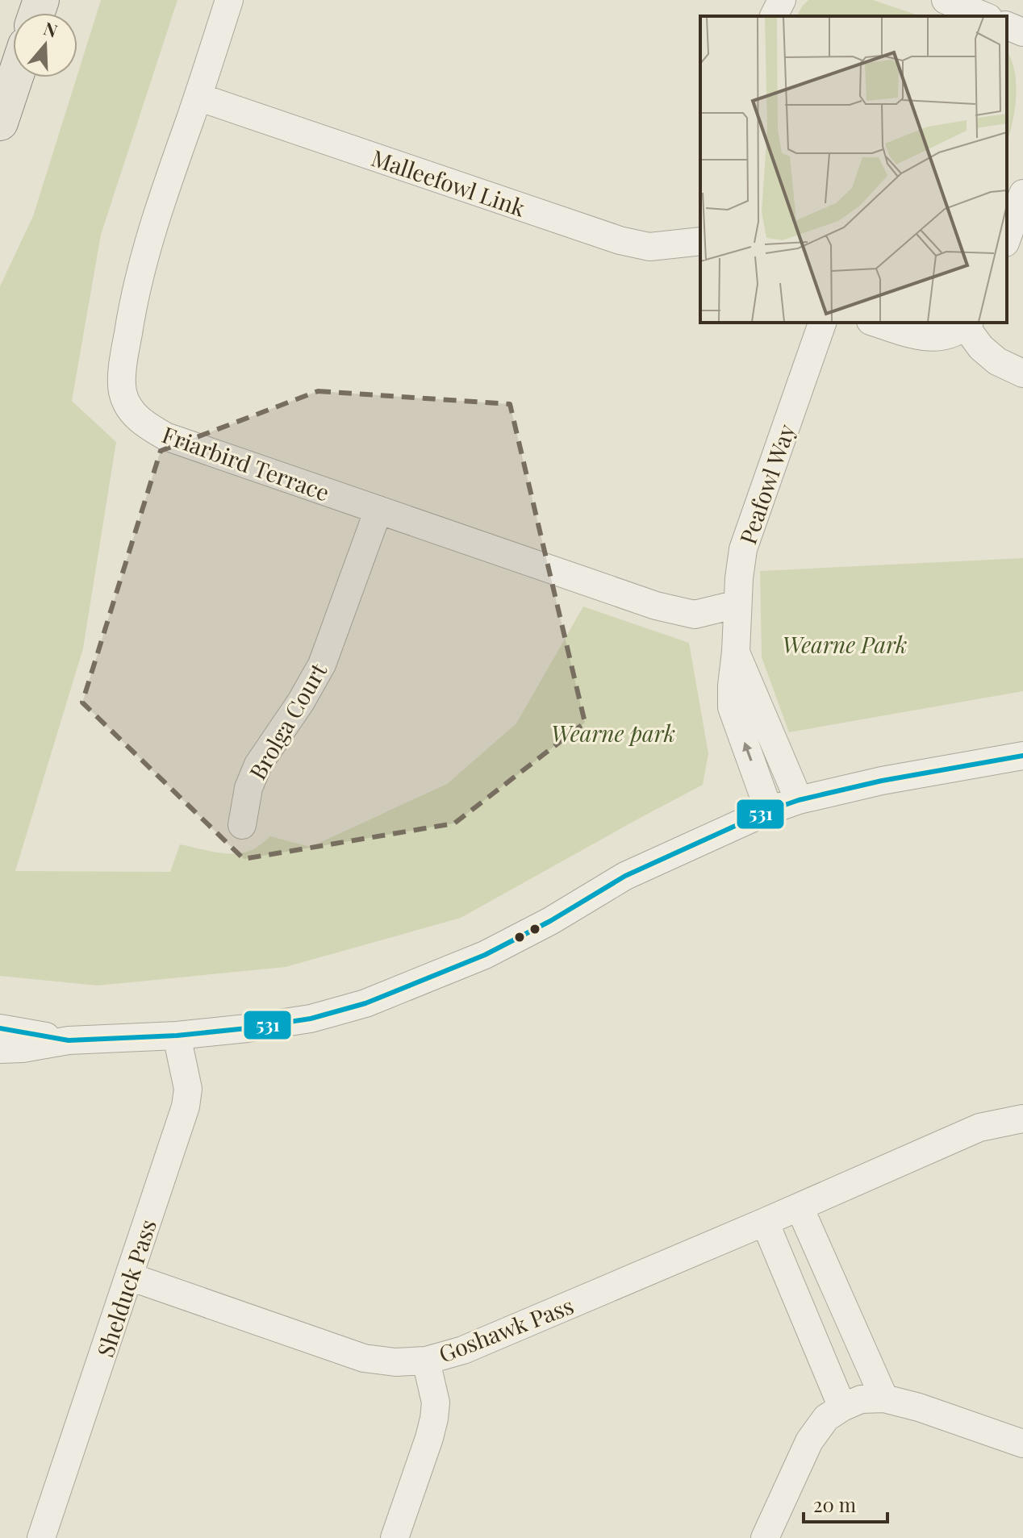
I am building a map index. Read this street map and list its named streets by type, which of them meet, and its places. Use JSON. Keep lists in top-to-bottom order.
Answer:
{
  "streets": {
    "street": [
      "Malleefowl Link",
      "Friarbird Terrace",
      "Peafowl Way",
      "Brolga Court",
      "Shelduck Pass",
      "Goshawk Pass"
    ]
  },
  "crossings": [
    ["Malleefowl Link", "Friarbird Terrace"],
    ["Friarbird Terrace", "Peafowl Way"],
    ["Friarbird Terrace", "Brolga Court"],
    ["Shelduck Pass", "Goshawk Pass"]
  ],
  "parks": ["Wearne Park", "Wearne park"],
  "lines": ["transit line 531"],
  "scale_bar": "20 m",
  "north": "top"
}
